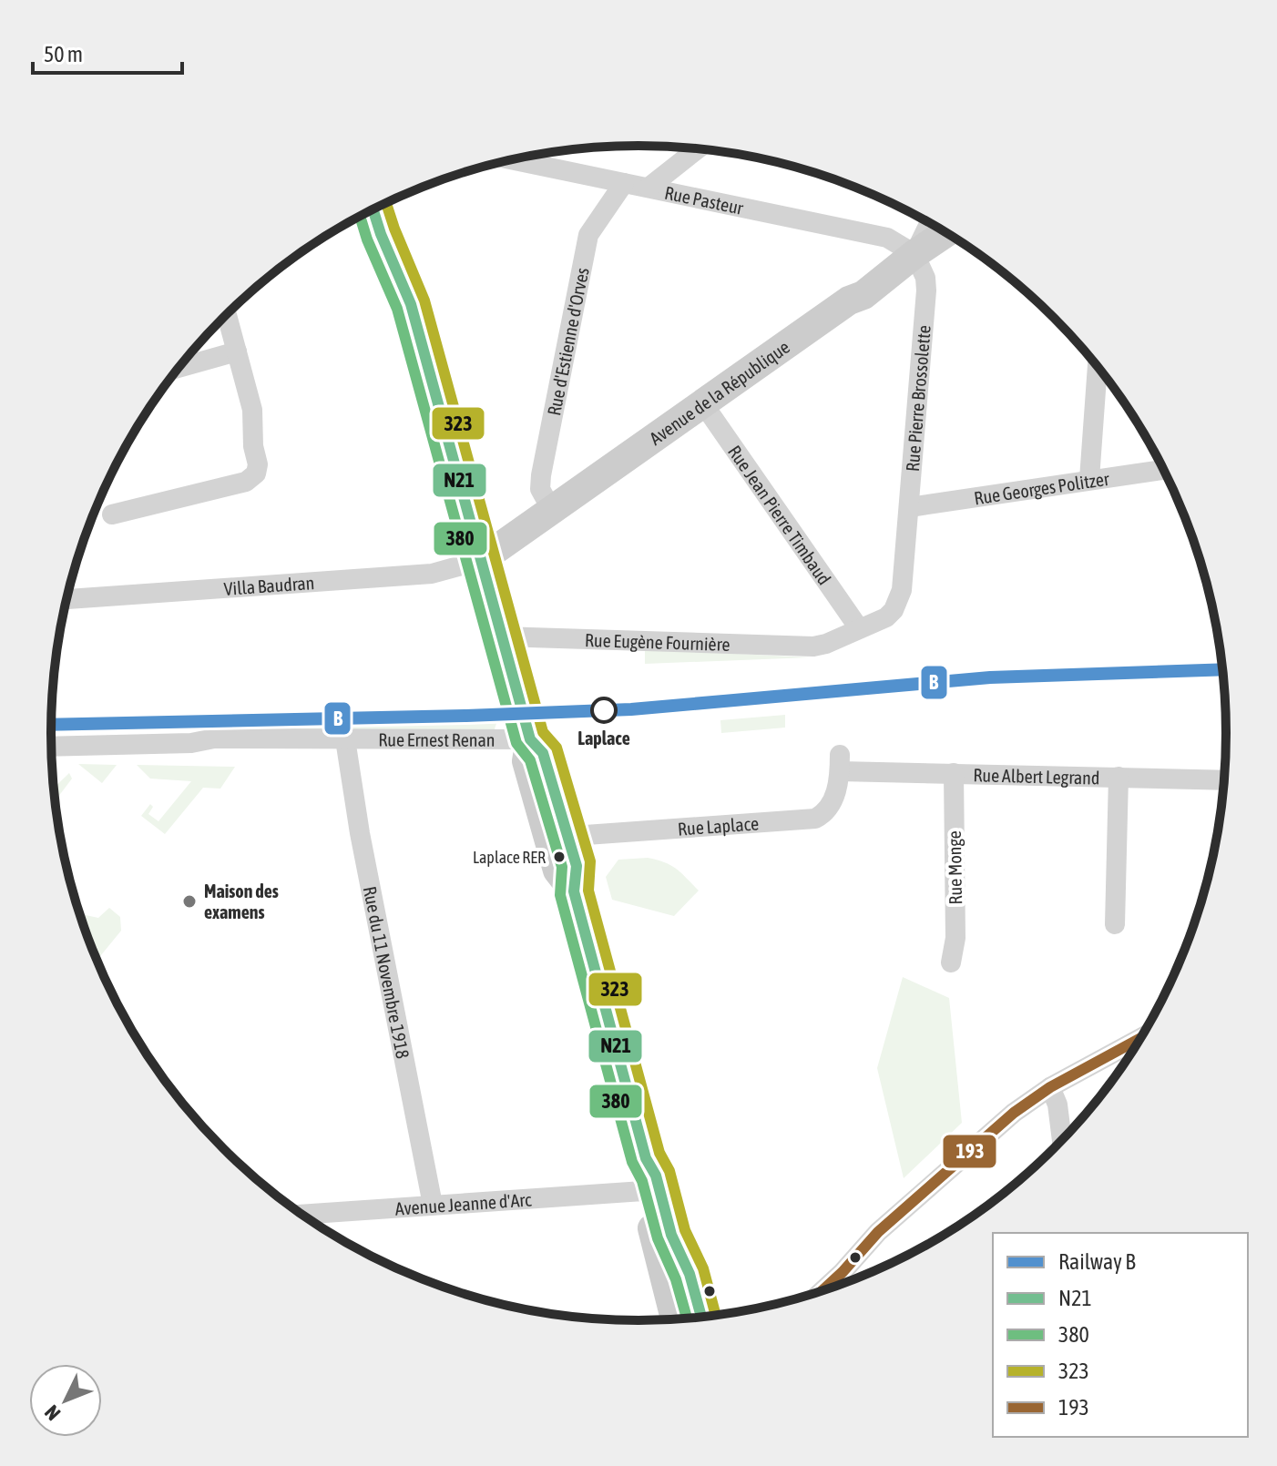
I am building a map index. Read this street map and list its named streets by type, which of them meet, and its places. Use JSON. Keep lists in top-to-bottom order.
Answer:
{
  "streets": {
    "main road": ["Avenue de la République"],
    "street": [
      "Rue Pasteur",
      "Rue d'Estienne d'Orves",
      "Rue Pierre Brossolette",
      "Rue Georges Politzer",
      "Rue Jean Pierre Timbaud",
      "Villa Baudran",
      "Rue Eugène Fournière",
      "Rue Ernest Renan",
      "Rue Albert Legrand",
      "Rue Laplace",
      "Rue Monge",
      "Rue du 11 Novembre 1918",
      "Avenue Jeanne d'Arc"
    ]
  },
  "crossings": [
    ["Rue Pasteur", "Rue d'Estienne d'Orves"],
    ["Rue Pasteur", "Avenue de la République"],
    ["Rue Pasteur", "Rue Pierre Brossolette"],
    ["Rue d'Estienne d'Orves", "Avenue de la République"],
    ["Avenue de la République", "Rue Pierre Brossolette"],
    ["Avenue de la République", "Rue Jean Pierre Timbaud"],
    ["Avenue de la République", "Villa Baudran"],
    ["Rue Pierre Brossolette", "Rue Georges Politzer"],
    ["Rue Pierre Brossolette", "Rue Jean Pierre Timbaud"],
    ["Rue Pierre Brossolette", "Rue Eugène Fournière"],
    ["Rue Jean Pierre Timbaud", "Rue Eugène Fournière"],
    ["Rue Ernest Renan", "Rue du 11 Novembre 1918"],
    ["Rue Albert Legrand", "Rue Laplace"],
    ["Rue Albert Legrand", "Rue Monge"],
    ["Rue du 11 Novembre 1918", "Avenue Jeanne d'Arc"]
  ],
  "places": ["Laplace", "Laplace RER", "Maison des examens"],
  "lines": [
    "transit line 323",
    "transit line N21",
    "transit line 380",
    "rail line B",
    "transit line 193"
  ],
  "legend": [
    "Railway B",
    "N21",
    "380",
    "323",
    "193"
  ],
  "scale_bar": "50 m",
  "north": "bottom left"
}
